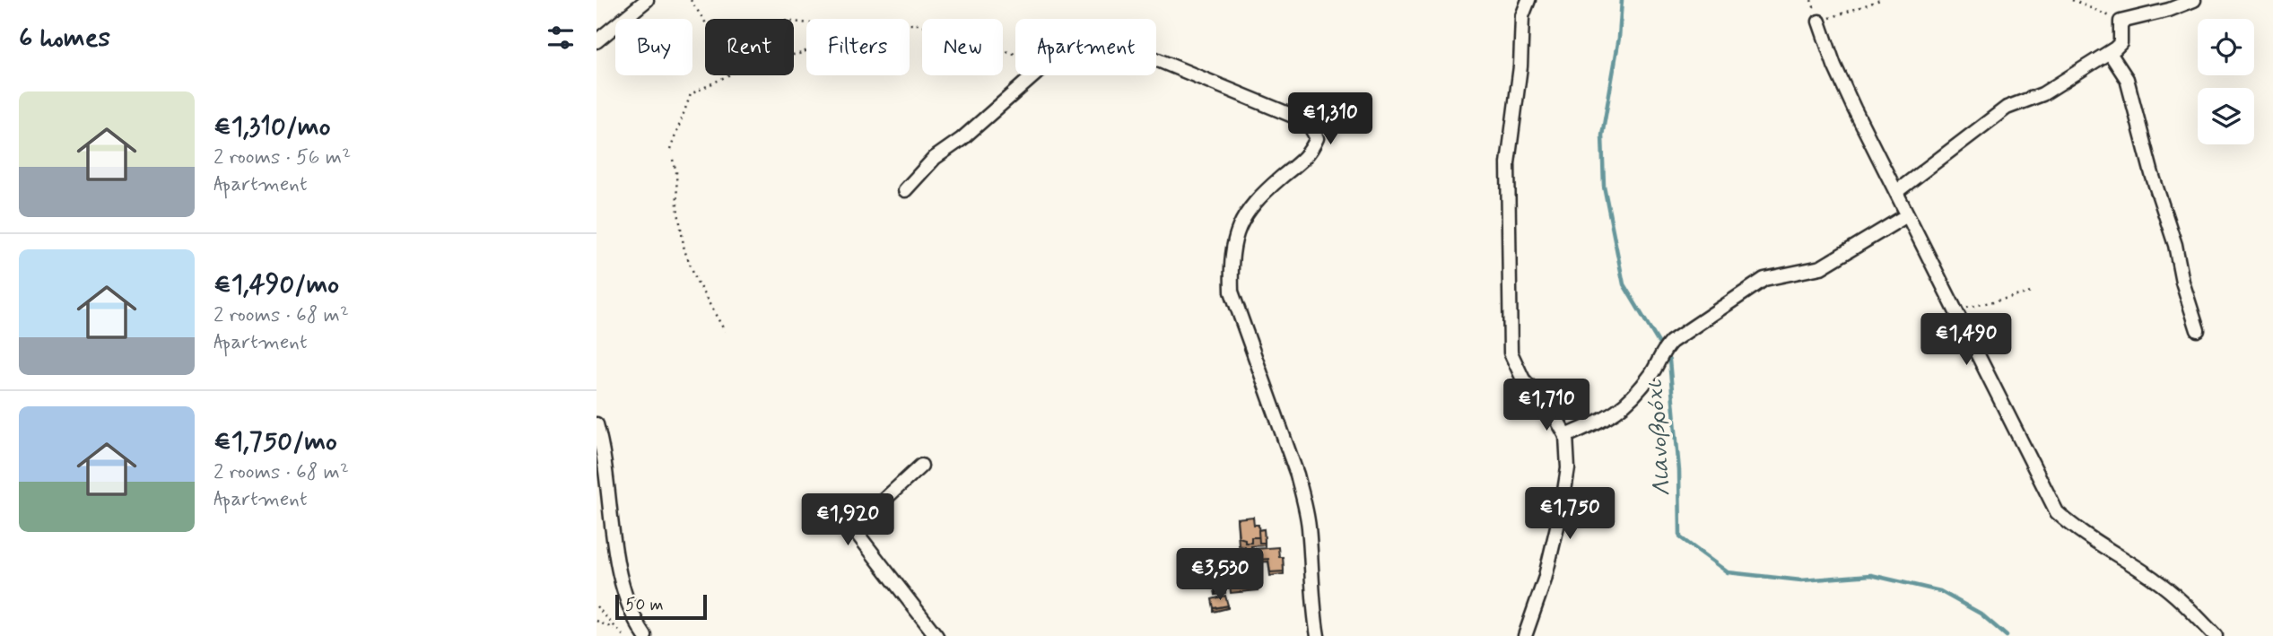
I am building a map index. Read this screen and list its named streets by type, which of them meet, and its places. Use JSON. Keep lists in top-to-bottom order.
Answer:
{
  "water": ["Λιανοβρόχι"],
  "scale_bar": "50 m",
  "page": {
    "heading": "6 homes",
    "chip": [
      "Buy",
      "Rent",
      "Filters",
      "New",
      "Apartment"
    ],
    "list": [
      {
        "name": "€1,310/mo",
        "note": "2 rooms · 56 m² · Apartment"
      },
      {
        "name": "€1,490/mo",
        "note": "2 rooms · 68 m² · Apartment"
      },
      {
        "name": "€1,750/mo",
        "note": "2 rooms · 68 m² · Apartment"
      }
    ],
    "price": [
      "€1,310",
      "€1,490",
      "€1,710",
      "€1,750",
      "€1,920",
      "€3,530"
    ],
    "scale": "50 m"
  }
}
